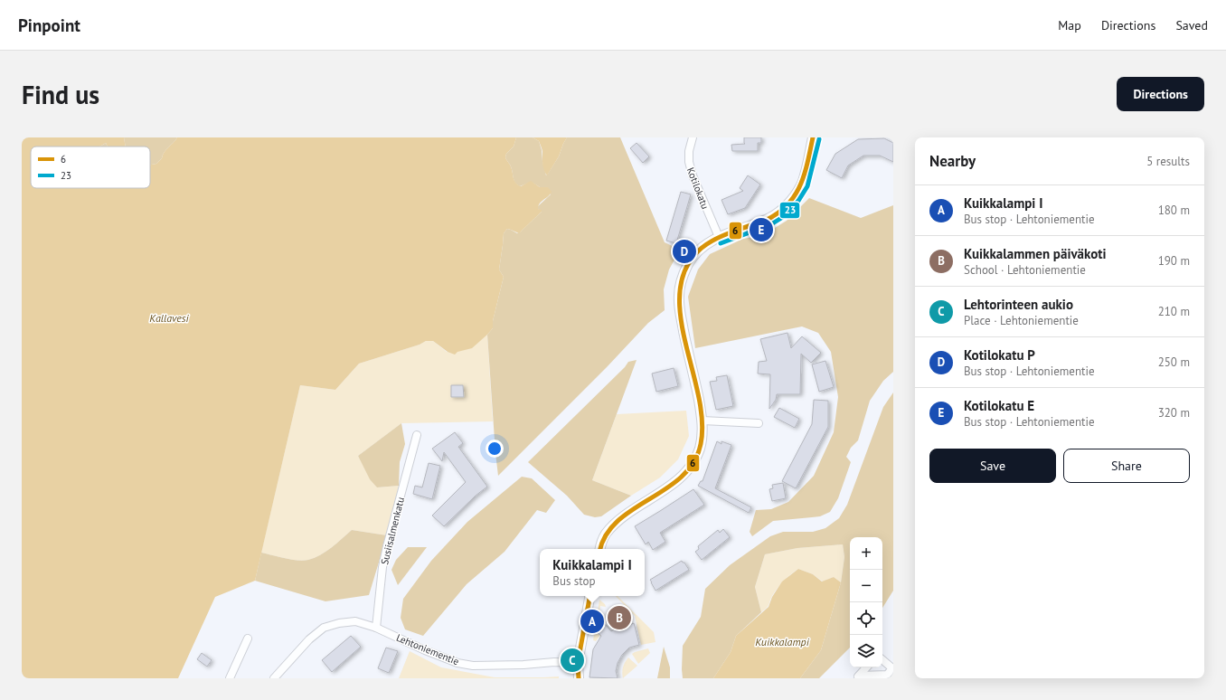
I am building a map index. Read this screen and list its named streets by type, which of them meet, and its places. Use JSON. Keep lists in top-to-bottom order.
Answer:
{
  "streets": {
    "street": ["Kotilokatu", "Susiisalmenkatu", "Lehtoniementie"]
  },
  "crossings": [
    ["Susiisalmenkatu", "Lehtoniementie"]
  ],
  "water": ["Kallavesi", "Kuikkalampi"],
  "lines": ["transit line 6", "transit line 23"],
  "legend": ["6", "23"],
  "page": {
    "header": "Pinpoint",
    "nav": ["Map", "Directions", "Saved"],
    "buttons": [
      "Directions",
      ["Save", "Share"]
    ],
    "title": "Find us",
    "heading": ["Nearby", "5 results"],
    "list": [
      {
        "mark": "A",
        "name": "Kuikkalampi I",
        "note": "Bus stop · Lehtoniementie",
        "value": "180 m"
      },
      {
        "mark": "B",
        "name": "Kuikkalammen päiväkoti",
        "note": "School · Lehtoniementie",
        "value": "190 m"
      },
      {
        "mark": "C",
        "name": "Lehtorinteen aukio",
        "note": "Place · Lehtoniementie",
        "value": "210 m"
      },
      {
        "mark": "D",
        "name": "Kotilokatu P",
        "note": "Bus stop · Lehtoniementie",
        "value": "250 m"
      },
      {
        "mark": "E",
        "name": "Kotilokatu E",
        "note": "Bus stop · Lehtoniementie",
        "value": "320 m"
      }
    ],
    "pins": [
      "E",
      "D",
      "B",
      "A",
      "C"
    ],
    "map_buttons": ["+", "−"],
    "popup": ["Kuikkalampi I", "Bus stop"]
  }
}
